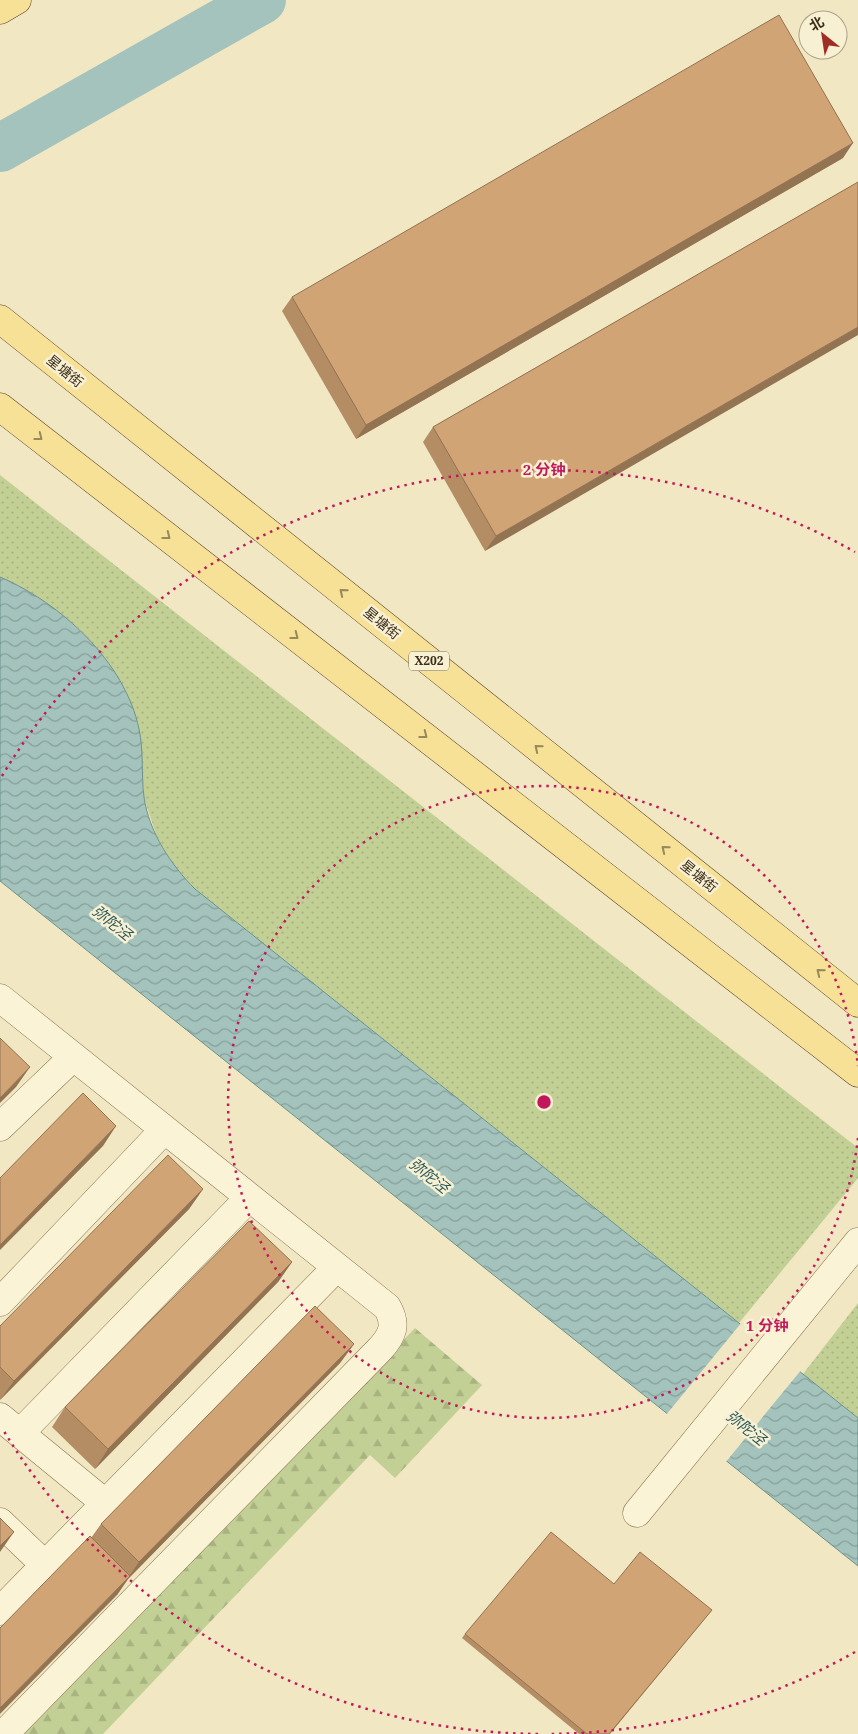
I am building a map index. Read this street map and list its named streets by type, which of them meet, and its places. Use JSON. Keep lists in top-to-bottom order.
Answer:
{
  "streets": {
    "main road": ["星塘街", "X202"]
  },
  "water": ["弥陀泾"],
  "north": "top left",
  "rings": ["2 分钟", "1 分钟"]
}
